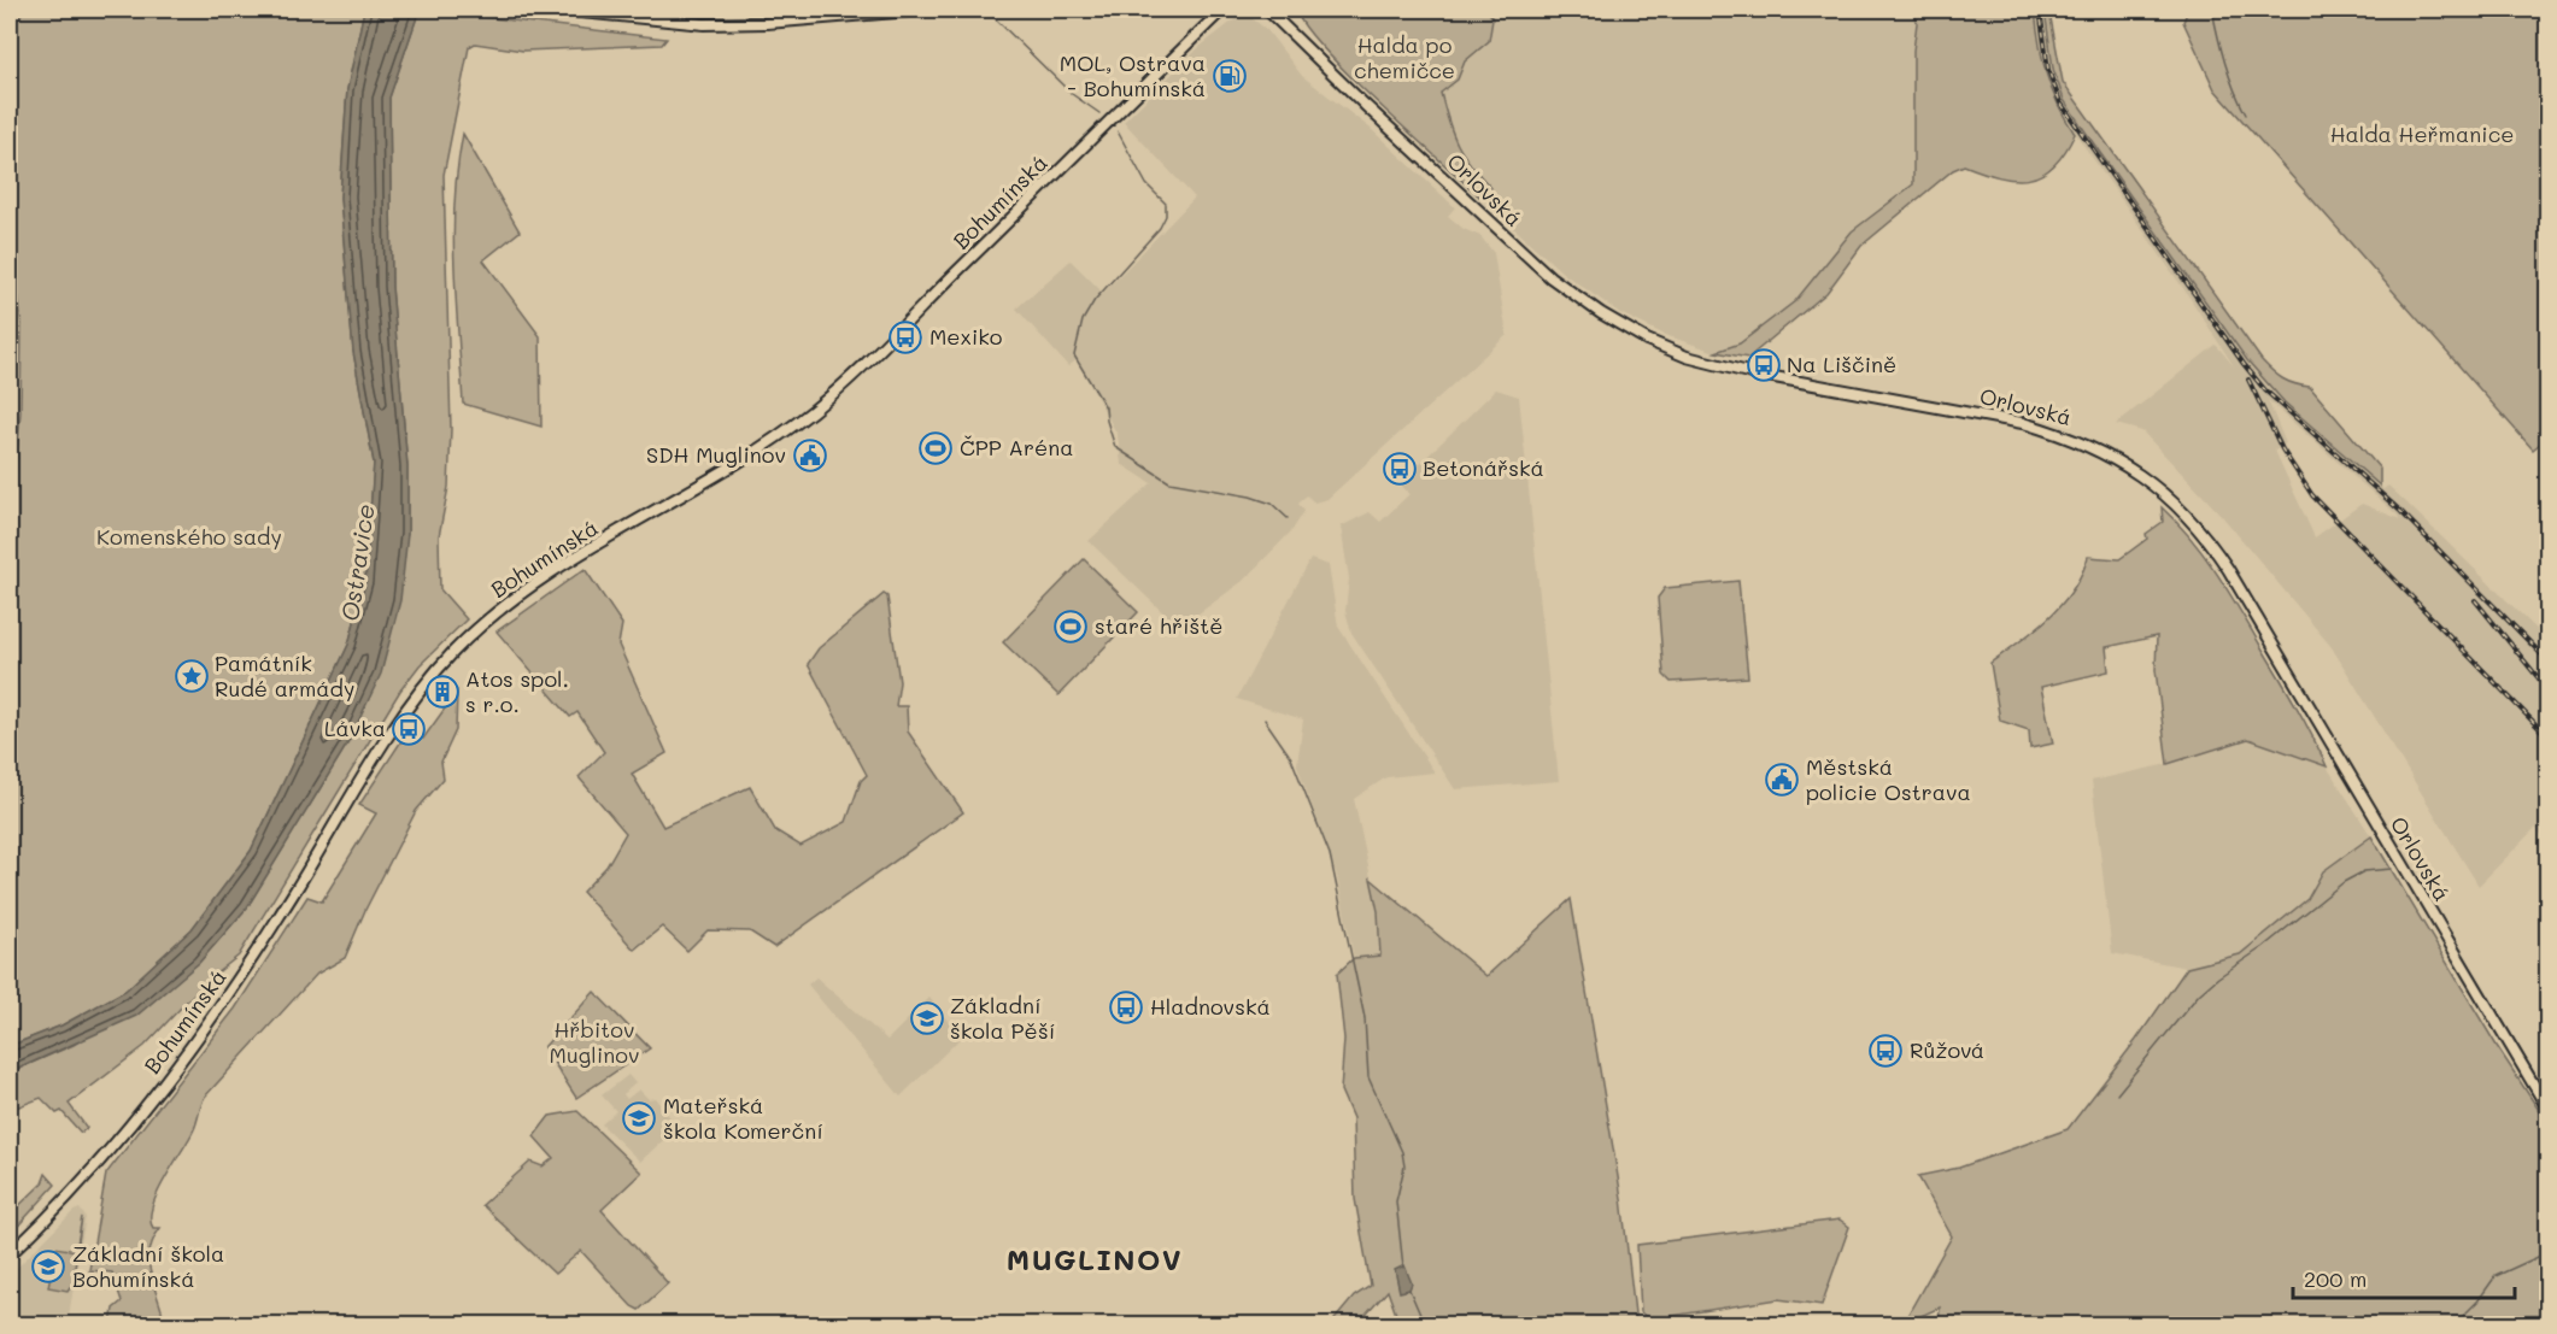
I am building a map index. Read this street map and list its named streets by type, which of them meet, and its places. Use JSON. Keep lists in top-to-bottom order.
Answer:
{
  "streets": {
    "main road": ["Orlovská", "Bohumínská"]
  },
  "districts": ["MUGLINOV"],
  "water": ["Ostravice"],
  "parks": [
    "Halda po chemičce",
    "Halda Heřmanice",
    "Komenského sady",
    "Hřbitov Muglinov"
  ],
  "places": {
    "fuel station": ["MOL, Ostrava - Bohumínská"],
    "bus stop": [
      "Mexiko",
      "Na Liščině",
      "Betonářská",
      "Lávka",
      "Hladnovská",
      "Růžová"
    ],
    "sports": ["ČPP Aréna", "staré hřiště"],
    "public building": ["SDH Muglinov", "Městská policie Ostrava"],
    "place": ["Památník Rudé armády"],
    "building": ["Atos spol. s r.o."],
    "school or university": ["Základní škola Pěší", "Mateřská škola Komerční", "Základní škola Bohumínská"]
  },
  "scale_bar": "200 m"
}
